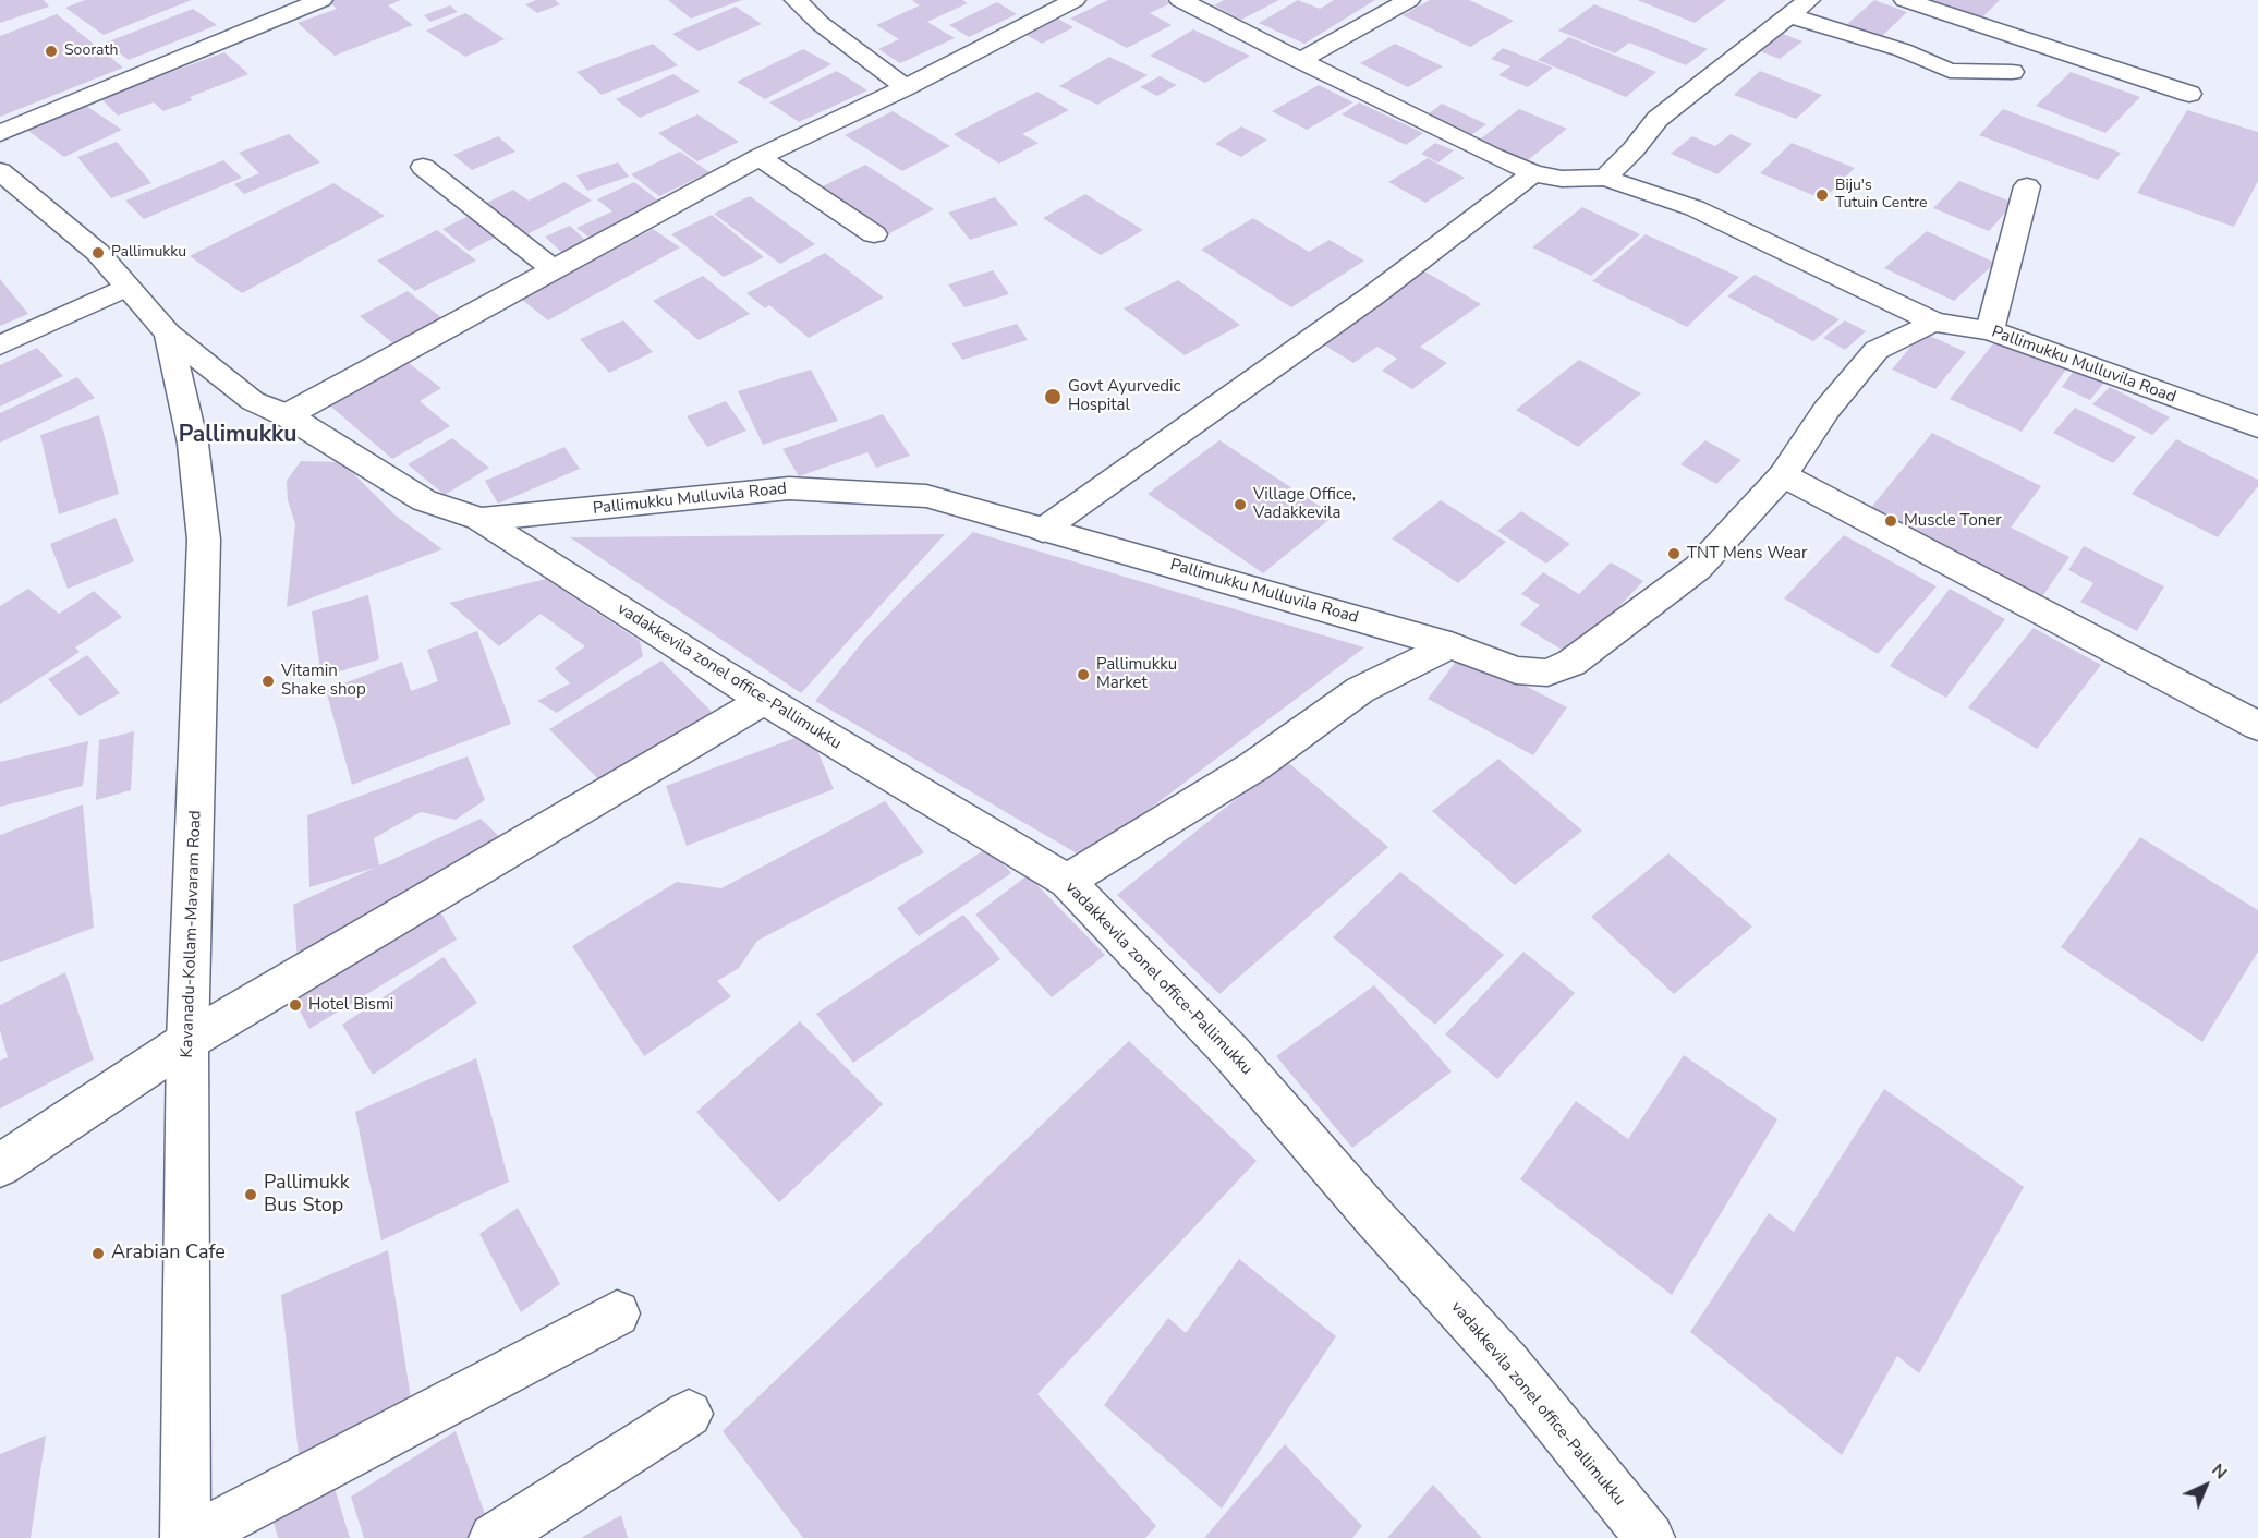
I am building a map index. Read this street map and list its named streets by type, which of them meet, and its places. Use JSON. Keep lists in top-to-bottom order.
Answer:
{
  "streets": {
    "street": ["Pallimukku Mulluvila Road", "vadakkevila zonel office-Pallimukku", "Kavanadu-Kollam-Mavaram Road"]
  },
  "crossings": [
    ["Pallimukku Mulluvila Road", "vadakkevila zonel office-Pallimukku"],
    ["Pallimukku Mulluvila Road", "Kavanadu-Kollam-Mavaram Road"]
  ],
  "districts": ["Pallimukku"],
  "places": [
    "Soorath",
    "Biju's Tutuin Centre",
    "Pallimukku",
    "Govt Ayurvedic Hospital",
    "Village Office, Vadakkevila",
    "Muscle Toner",
    "TNT Mens Wear",
    "Pallimukku Market",
    "Vitamin Shake shop",
    "Hotel Bismi",
    "Pallimukk Bus Stop",
    "Arabian Cafe"
  ],
  "north": "top right"
}
